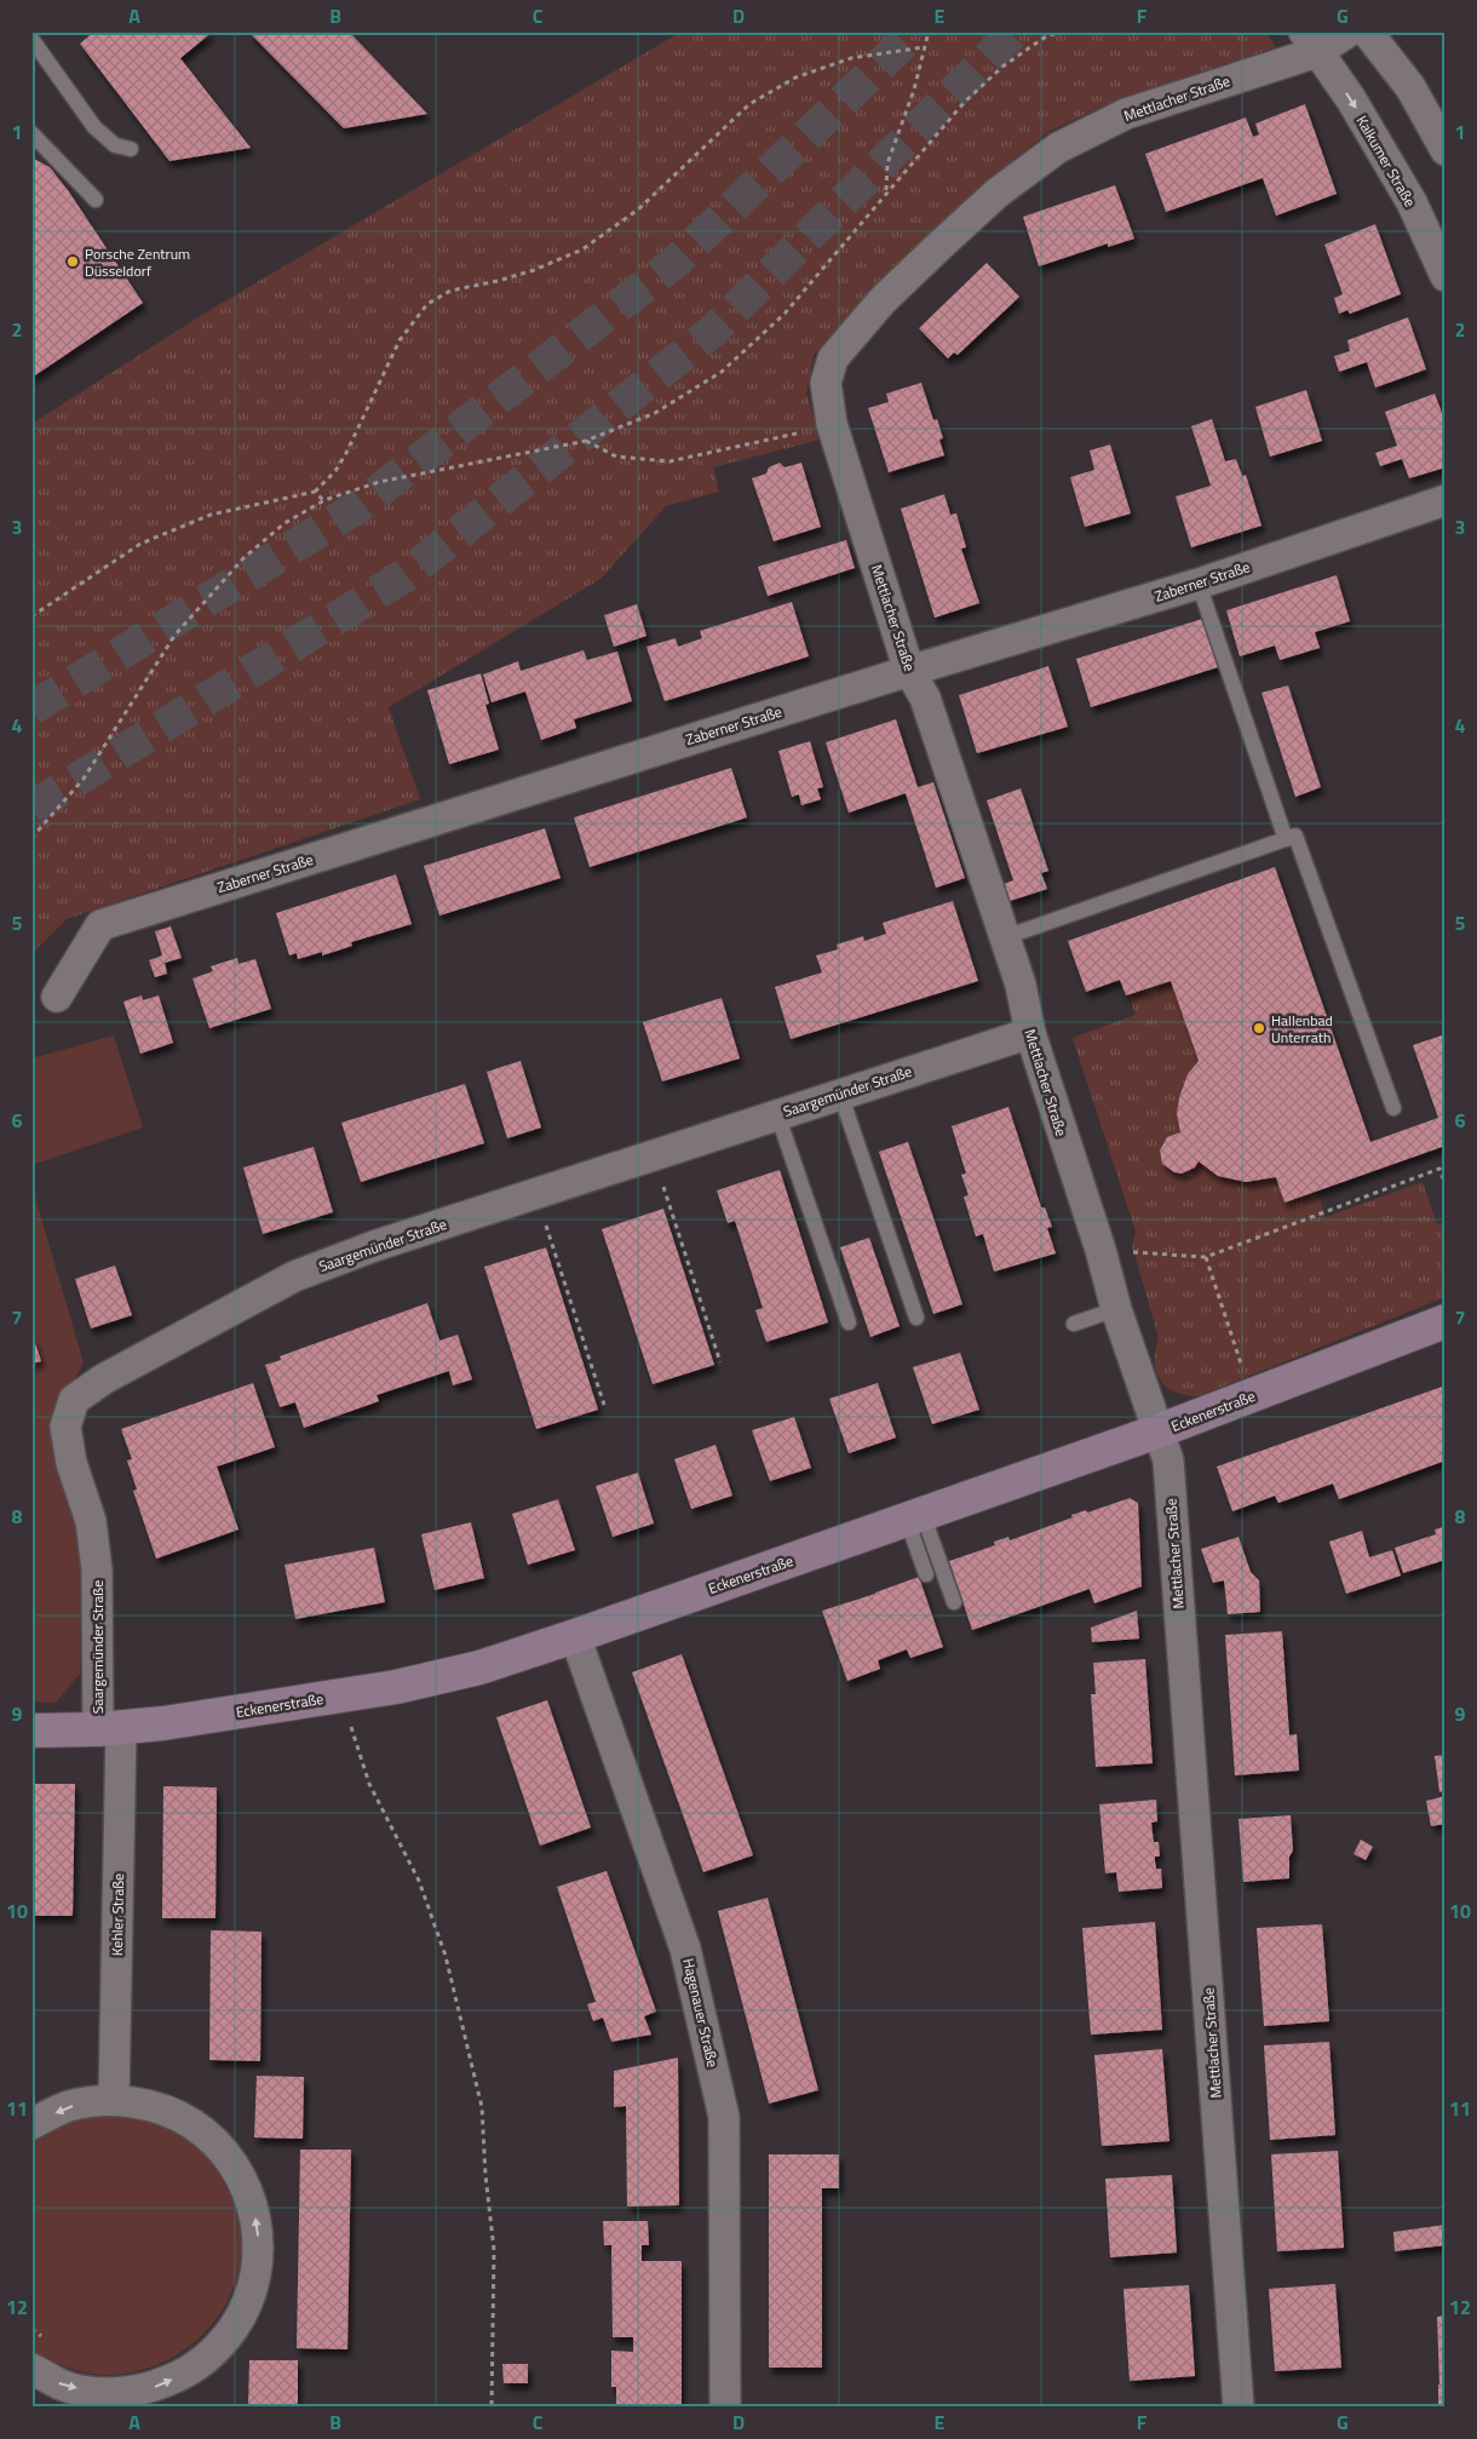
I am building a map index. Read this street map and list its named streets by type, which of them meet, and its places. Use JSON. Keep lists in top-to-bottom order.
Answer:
{
  "streets": {
    "street": [
      "Mettlacher Straße",
      "Kalkumer Straße",
      "Zaberner Straße",
      "Saargemünder Straße",
      "Eckenerstraße",
      "Kehler Straße",
      "Hagenauer Straße"
    ]
  },
  "crossings": [
    ["Mettlacher Straße", "Kalkumer Straße"],
    ["Mettlacher Straße", "Zaberner Straße"],
    ["Mettlacher Straße", "Saargemünder Straße"],
    ["Mettlacher Straße", "Eckenerstraße"],
    ["Saargemünder Straße", "Eckenerstraße"],
    ["Saargemünder Straße", "Kehler Straße"],
    ["Eckenerstraße", "Kehler Straße"],
    ["Eckenerstraße", "Hagenauer Straße"]
  ],
  "places": ["Porsche Zentrum Düsseldorf", "Hallenbad Unterrath"],
  "grid": {
    "columns": [
      "A",
      "B",
      "C",
      "D",
      "E",
      "F",
      "G"
    ],
    "rows": [
      "1",
      "2",
      "3",
      "4",
      "5",
      "6",
      "7",
      "8",
      "9",
      "10",
      "11",
      "12"
    ]
  }
}
